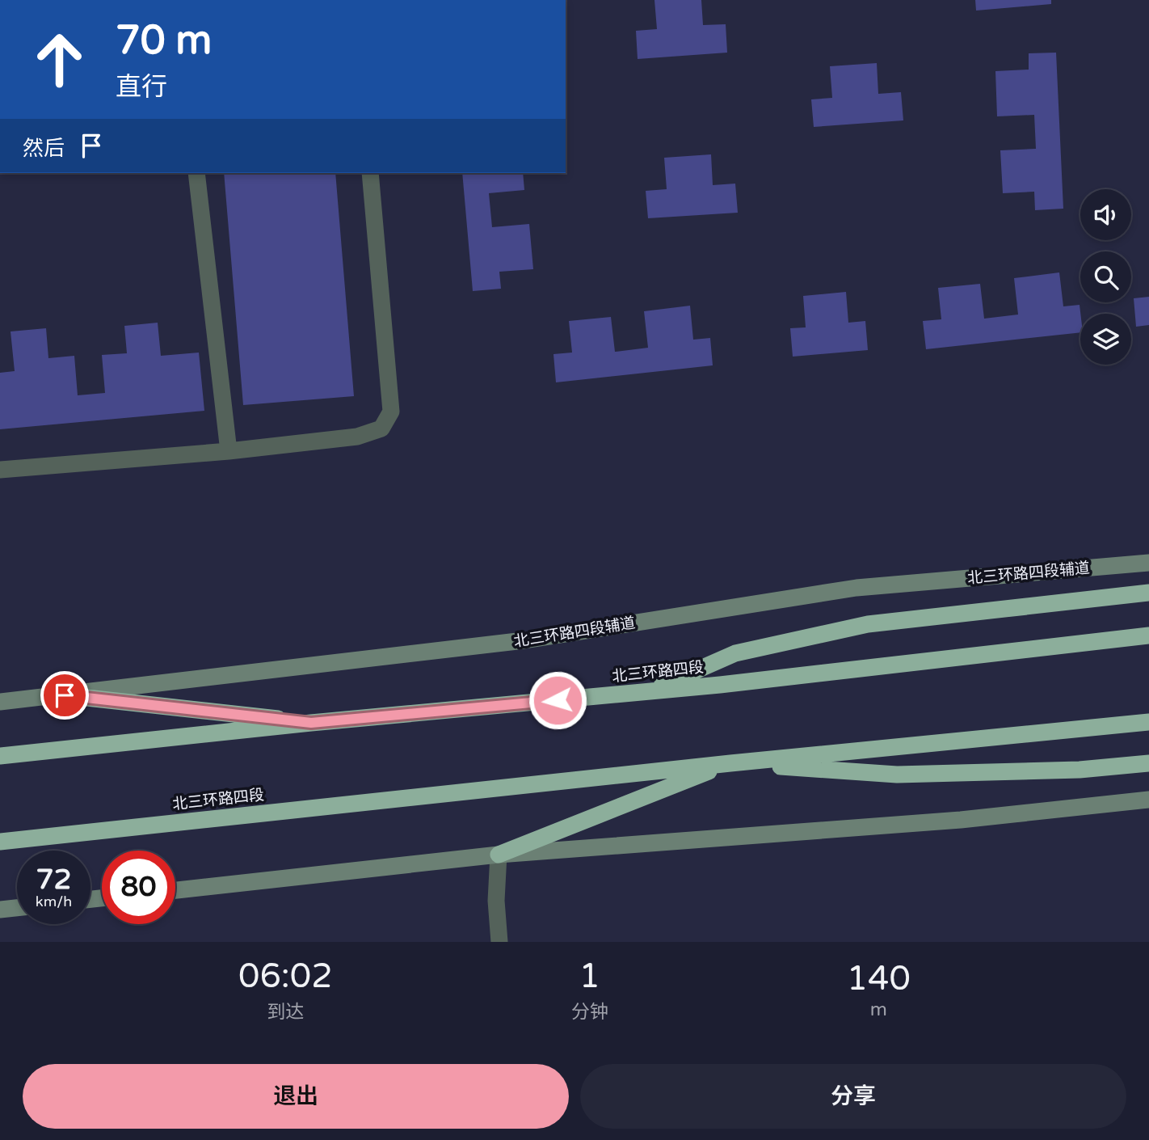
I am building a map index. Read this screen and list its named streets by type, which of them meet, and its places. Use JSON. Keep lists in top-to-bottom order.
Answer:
{
  "streets": {
    "highway": ["北三环路四段"],
    "main road": ["北三环路四段辅道"]
  },
  "page": {
    "turn": ["70 m", "直行"],
    "then": "然后",
    "speed": "72 km/h",
    "limit": "80",
    "eta": [
      "06:02",
      "到达",
      "1",
      "分钟",
      "140",
      "m"
    ],
    "buttons": ["退出", "分享"]
  }
}
